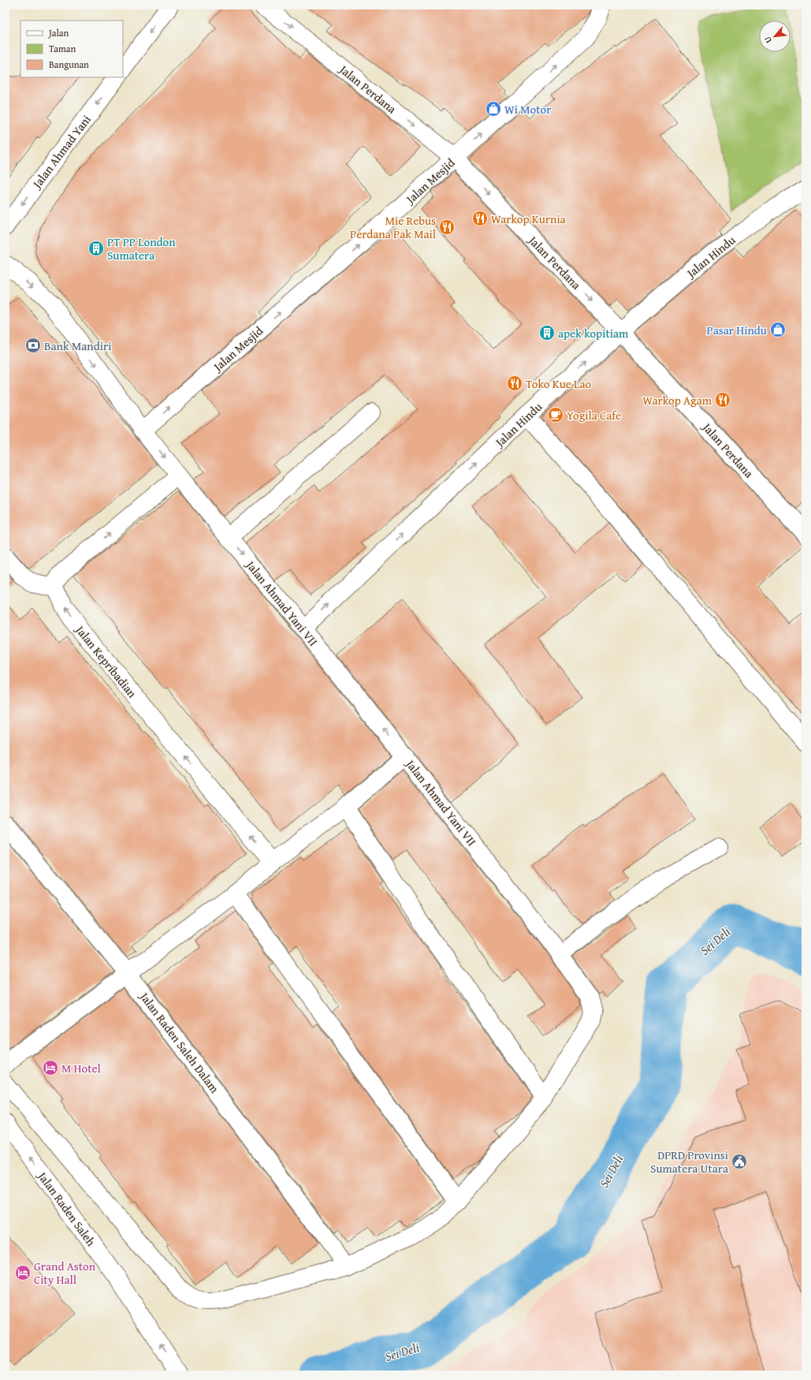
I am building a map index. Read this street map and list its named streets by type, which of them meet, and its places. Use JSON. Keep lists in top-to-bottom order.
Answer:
{
  "streets": {
    "street": [
      "Jalan Perdana",
      "Jalan Ahmad Yani",
      "Jalan Mesjid",
      "Jalan Hindu",
      "Jalan Ahmad Yani VII",
      "Jalan Kepribadian",
      "Jalan Raden Saleh Dalam",
      "Jalan Raden Saleh"
    ]
  },
  "crossings": [
    ["Jalan Perdana", "Jalan Mesjid"],
    ["Jalan Perdana", "Jalan Hindu"],
    ["Jalan Mesjid", "Jalan Ahmad Yani VII"],
    ["Jalan Hindu", "Jalan Ahmad Yani VII"],
    ["Jalan Ahmad Yani VII", "Jalan Raden Saleh Dalam"]
  ],
  "one_way": [
    "Jalan Perdana",
    "Jalan Ahmad Yani",
    "Jalan Mesjid",
    "Jalan Kepribadian",
    "Jalan Raden Saleh"
  ],
  "water": ["Sei Deli"],
  "places": {
    "shop": ["Wi Motor", "Pasar Hindu"],
    "restaurant": [
      "Warkop Kurnia",
      "Mie Rebus Perdana Pak Mail",
      "Toko Kue Lao",
      "Warkop Agam"
    ],
    "building": ["PT PP London Sumatera", "apek kopitiam"],
    "bank": ["Bank Mandiri"],
    "cafe": ["Yogila Cafe"],
    "hotel": ["M Hotel", "Grand Aston City Hall"],
    "public building": ["DPRD Provinsi Sumatera Utara"]
  },
  "legend": ["Jalan", "Taman", "Bangunan"],
  "north": "bottom left"
}
